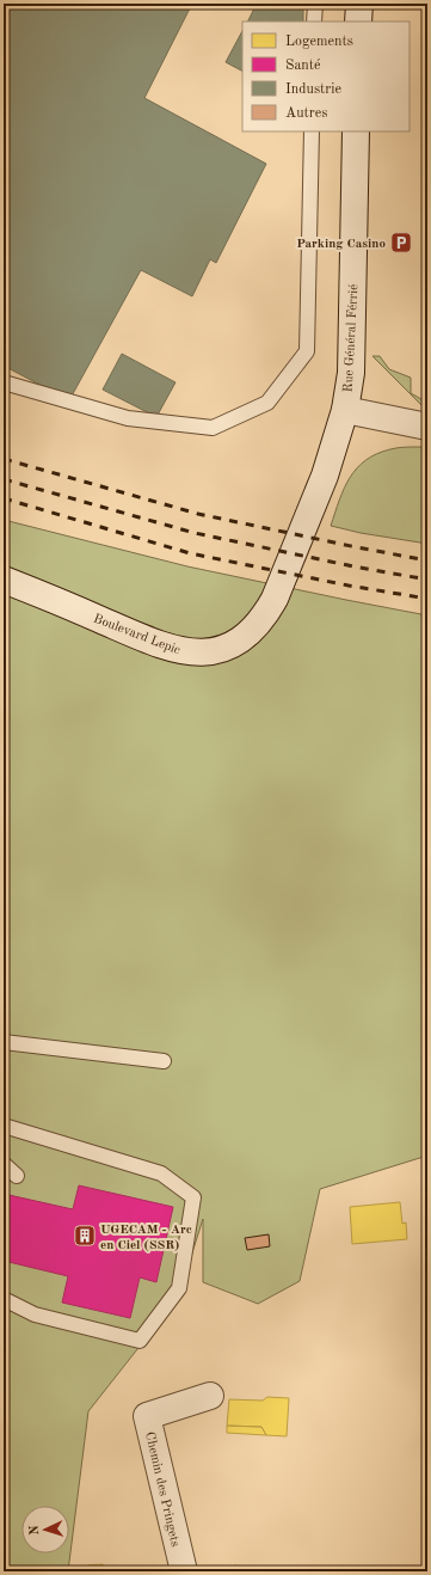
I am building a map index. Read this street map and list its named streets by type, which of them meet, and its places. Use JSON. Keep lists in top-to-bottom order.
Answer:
{
  "streets": {
    "main road": ["Rue Général Férrié", "Boulevard Lepic", "Chemin des Pringets"]
  },
  "crossings": [
    ["Rue Général Férrié", "Boulevard Lepic"]
  ],
  "places": {
    "parking": ["Parking Casino"],
    "building": ["UGECAM - Arc en Ciel (SSR)"]
  },
  "legend": [
    "Logements",
    "Santé",
    "Industrie",
    "Autres"
  ],
  "north": "left"
}
